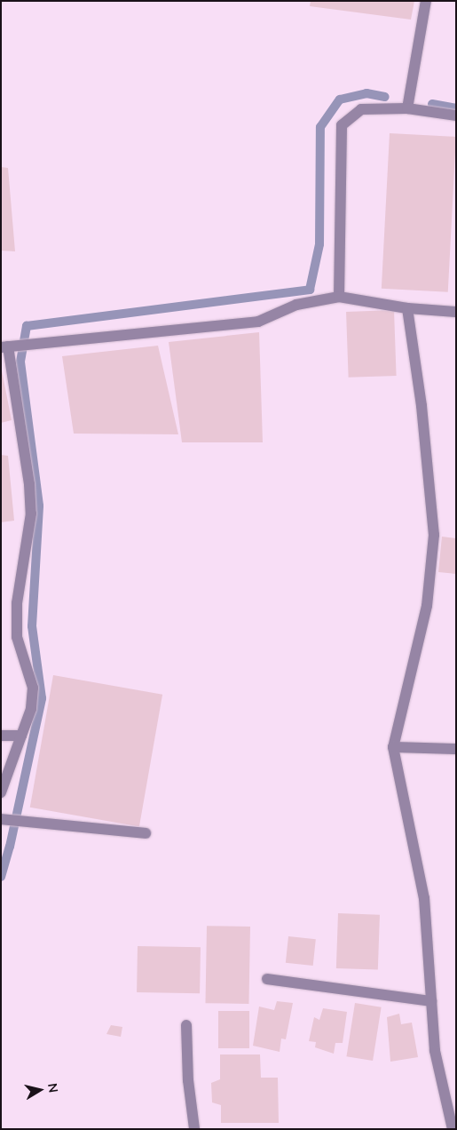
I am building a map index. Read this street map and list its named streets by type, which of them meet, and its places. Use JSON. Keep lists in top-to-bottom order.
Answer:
{
  "north": "right"
}
